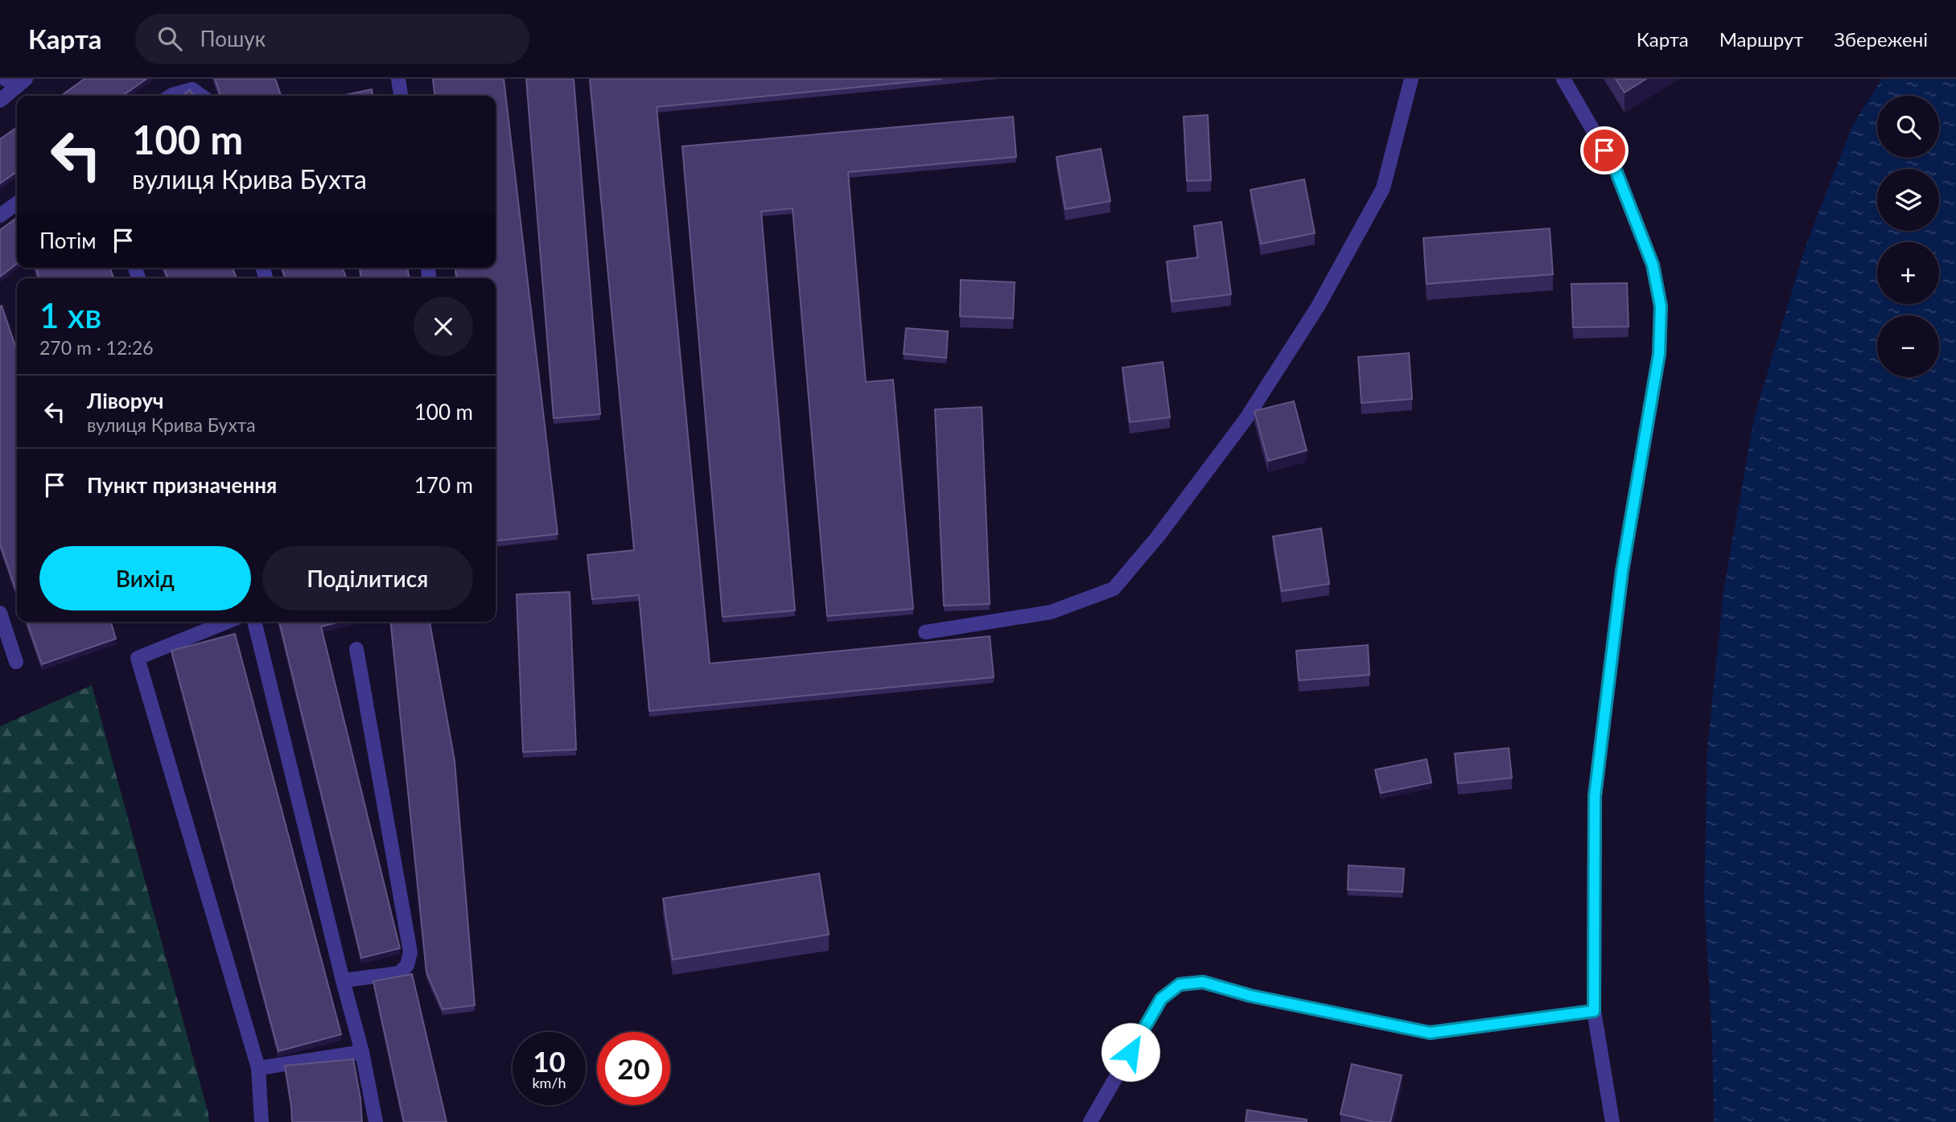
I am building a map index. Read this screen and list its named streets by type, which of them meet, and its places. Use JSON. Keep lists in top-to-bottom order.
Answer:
{
  "page": {
    "header": "Карта",
    "search": "Пошук",
    "nav": ["Карта", "Маршрут", "Збережені"],
    "map_buttons": ["+", "−"],
    "turn": ["100 m", "вулиця Крива Бухта"],
    "then": "Потім",
    "heading": ["1 хв", "270 m · 12:26"],
    "list": [
      {
        "name": "Ліворуч",
        "note": "вулиця Крива Бухта",
        "value": "100 m"
      },
      {
        "name": "Пункт призначення",
        "value": "170 m"
      }
    ],
    "buttons": ["Вихід", "Поділитися"],
    "speed": "10 km/h",
    "limit": "20"
  }
}
